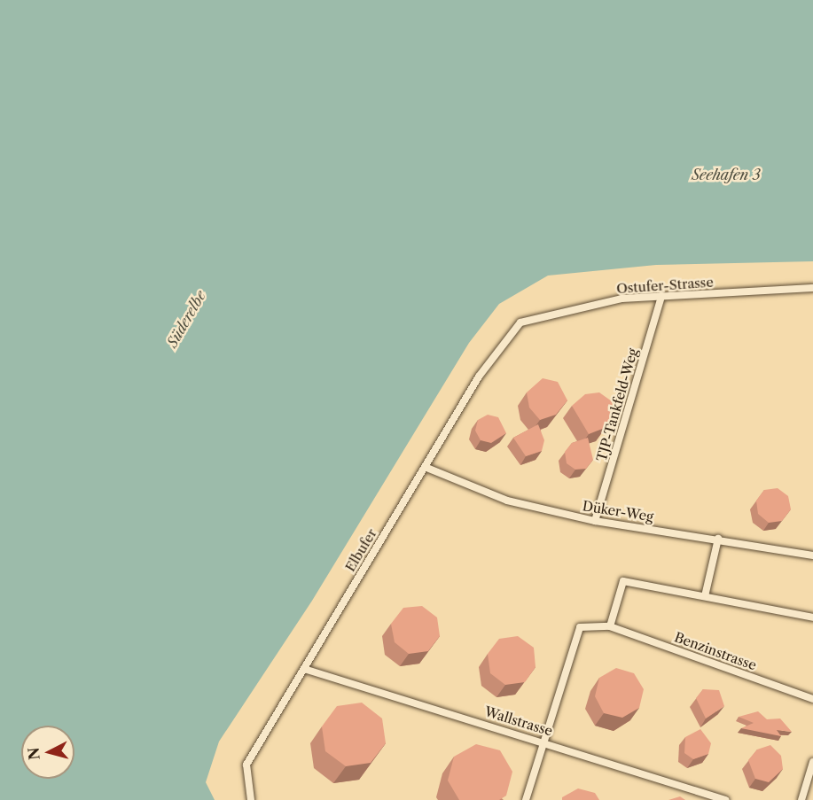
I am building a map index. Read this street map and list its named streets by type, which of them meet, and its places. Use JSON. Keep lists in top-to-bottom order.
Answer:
{
  "streets": {
    "lane": [
      "Ostufer-Strasse",
      "TJP-Tankfeld-Weg",
      "Düker-Weg",
      "Elbufer",
      "Benzinstrasse",
      "Wallstrasse"
    ]
  },
  "crossings": [
    ["Ostufer-Strasse", "TJP-Tankfeld-Weg"],
    ["Ostufer-Strasse", "Elbufer"],
    ["TJP-Tankfeld-Weg", "Düker-Weg"],
    ["Düker-Weg", "Elbufer"],
    ["Elbufer", "Wallstrasse"]
  ],
  "water": ["Seehafen 3", "Süderelbe"],
  "north": "left"
}
